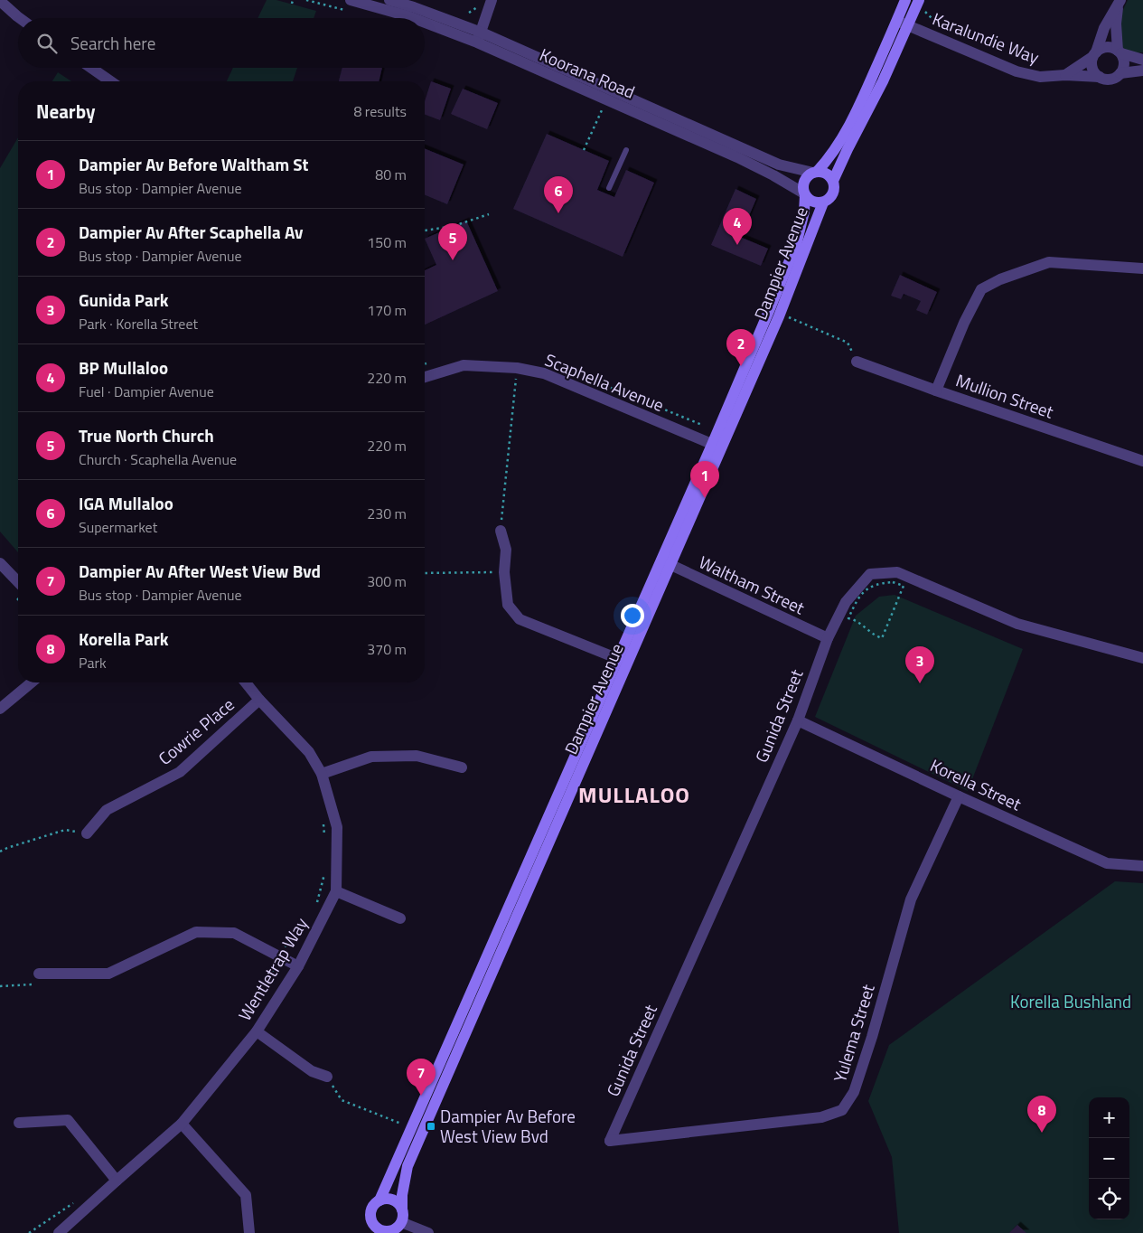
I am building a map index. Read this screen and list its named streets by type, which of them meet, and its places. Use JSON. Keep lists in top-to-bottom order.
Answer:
{
  "streets": {
    "main road": ["Dampier Avenue"],
    "street": [
      "Karalundie Way",
      "Koorana Road",
      "Scaphella Avenue",
      "Mullion Street",
      "Waltham Street",
      "Gunida Street",
      "Cowrie Place",
      "Korella Street",
      "Wentletrap Way",
      "Yulema Street"
    ]
  },
  "crossings": [
    ["Koorana Road", "Dampier Avenue"],
    ["Dampier Avenue", "Scaphella Avenue"],
    ["Dampier Avenue", "Waltham Street"],
    ["Waltham Street", "Gunida Street"],
    ["Gunida Street", "Korella Street"],
    ["Gunida Street", "Yulema Street"],
    ["Cowrie Place", "Wentletrap Way"],
    ["Korella Street", "Yulema Street"]
  ],
  "districts": ["MULLALOO"],
  "parks": ["Korella Bushland"],
  "places": {
    "transit": ["Dampier Av Before West View Bvd"]
  },
  "page": {
    "search": "Search here",
    "heading": ["Nearby", "8 results"],
    "list": [
      {
        "mark": "1",
        "name": "Dampier Av Before Waltham St",
        "note": "Bus stop · Dampier Avenue",
        "value": "80 m"
      },
      {
        "mark": "2",
        "name": "Dampier Av After Scaphella Av",
        "note": "Bus stop · Dampier Avenue",
        "value": "150 m"
      },
      {
        "mark": "3",
        "name": "Gunida Park",
        "note": "Park · Korella Street",
        "value": "170 m"
      },
      {
        "mark": "4",
        "name": "BP Mullaloo",
        "note": "Fuel · Dampier Avenue",
        "value": "220 m"
      },
      {
        "mark": "5",
        "name": "True North Church",
        "note": "Church · Scaphella Avenue",
        "value": "220 m"
      },
      {
        "mark": "6",
        "name": "IGA Mullaloo",
        "note": "Supermarket",
        "value": "230 m"
      },
      {
        "mark": "7",
        "name": "Dampier Av After West View Bvd",
        "note": "Bus stop · Dampier Avenue",
        "value": "300 m"
      },
      {
        "mark": "8",
        "name": "Korella Park",
        "note": "Park",
        "value": "370 m"
      }
    ],
    "pins": [
      "6",
      "4",
      "5",
      "2",
      "1",
      "3",
      "7",
      "8"
    ],
    "map_buttons": ["+", "−"]
  }
}
